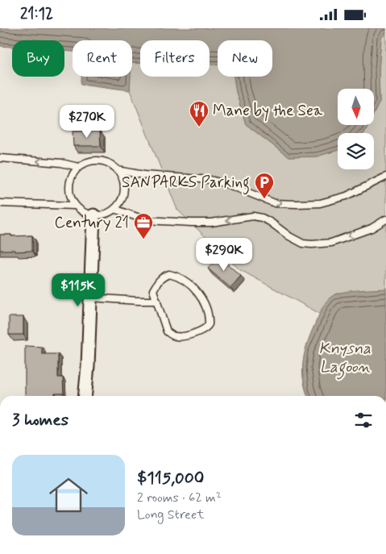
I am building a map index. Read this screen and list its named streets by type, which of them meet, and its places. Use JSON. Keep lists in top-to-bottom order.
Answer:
{
  "water": ["Knysna Lagoon"],
  "places": {
    "restaurant": ["Mane by the Sea"],
    "parking": ["SANPARKS Parking"],
    "office": ["Century 21"]
  },
  "north": "bottom",
  "page": {
    "status": "21:12",
    "chip": [
      "Buy",
      "Rent",
      "Filters",
      "New"
    ],
    "price": ["$270K", "$290K", "$115K"],
    "heading": "3 homes",
    "list": [
      {
        "name": "$115,000",
        "note": "2 rooms · 62 m² · Long Street"
      }
    ]
  }
}
